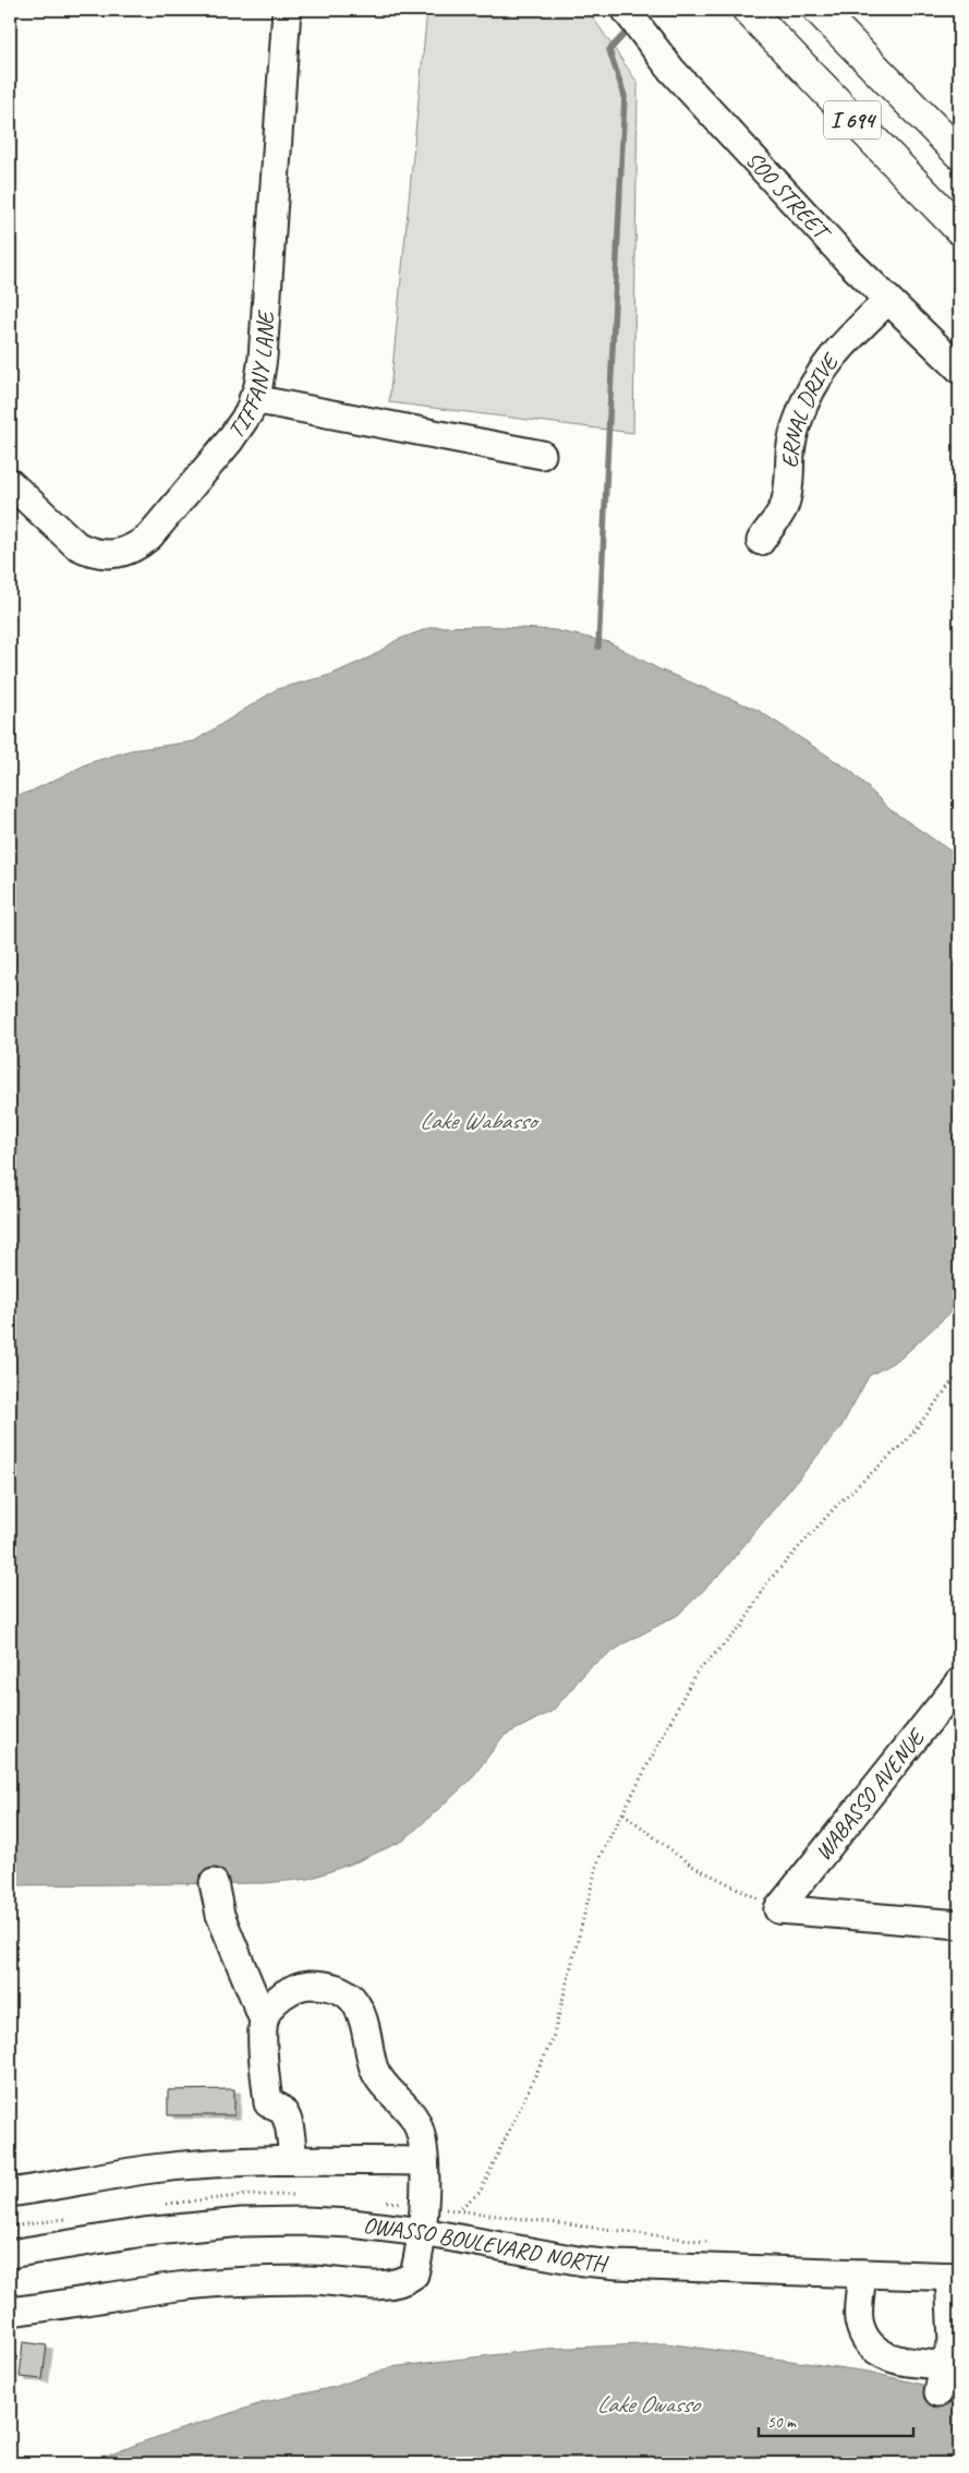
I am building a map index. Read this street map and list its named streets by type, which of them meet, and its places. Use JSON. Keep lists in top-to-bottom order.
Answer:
{
  "streets": {
    "highway": ["I 694"],
    "street": [
      "SOO STREET",
      "TIFFANY LANE",
      "ERNAL DRIVE",
      "WABASSO AVENUE",
      "OWASSO BOULEVARD NORTH"
    ]
  },
  "crossings": [
    ["SOO STREET", "ERNAL DRIVE"]
  ],
  "water": ["Lake Wabasso", "Lake Owasso"],
  "scale_bar": "50 m"
}
